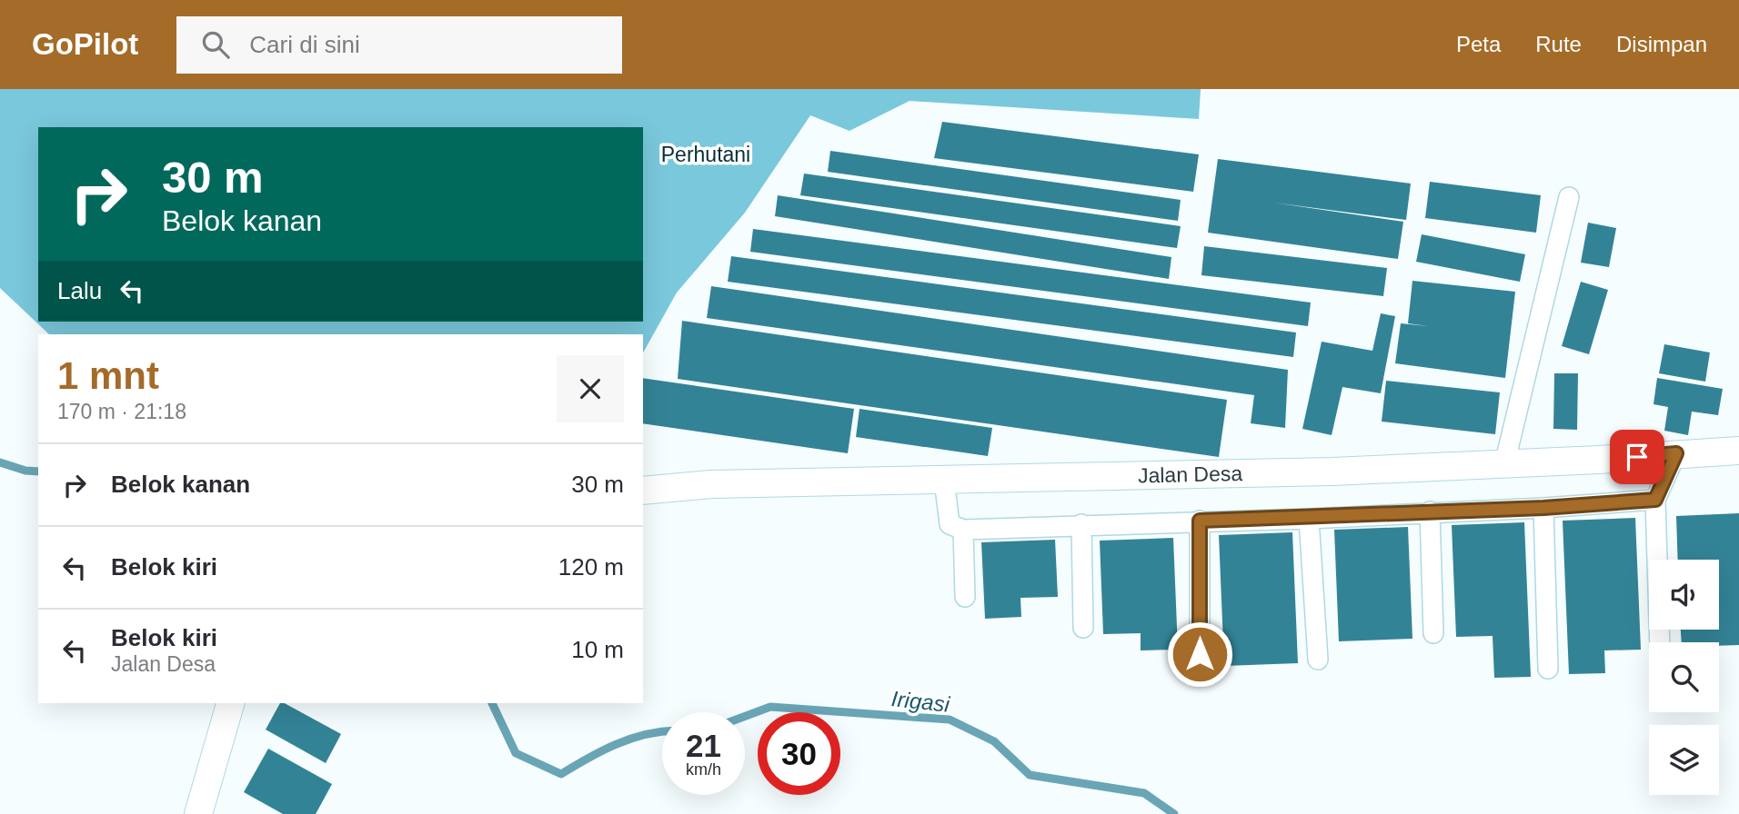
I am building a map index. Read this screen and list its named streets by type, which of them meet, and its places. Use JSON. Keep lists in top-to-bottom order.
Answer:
{
  "streets": {
    "street": ["Jalan Desa"]
  },
  "water": ["Irigasi"],
  "parks": ["Perhutani"],
  "page": {
    "header": "GoPilot",
    "search": "Cari di sini",
    "nav": ["Peta", "Rute", "Disimpan"],
    "turn": ["30 m", "Belok kanan"],
    "then": "Lalu",
    "heading": ["1 mnt", "170 m · 21:18"],
    "list": [
      {
        "name": "Belok kanan",
        "value": "30 m"
      },
      {
        "name": "Belok kiri",
        "value": "120 m"
      },
      {
        "name": "Belok kiri",
        "note": "Jalan Desa",
        "value": "10 m"
      }
    ],
    "speed": "21 km/h",
    "limit": "30"
  }
}
